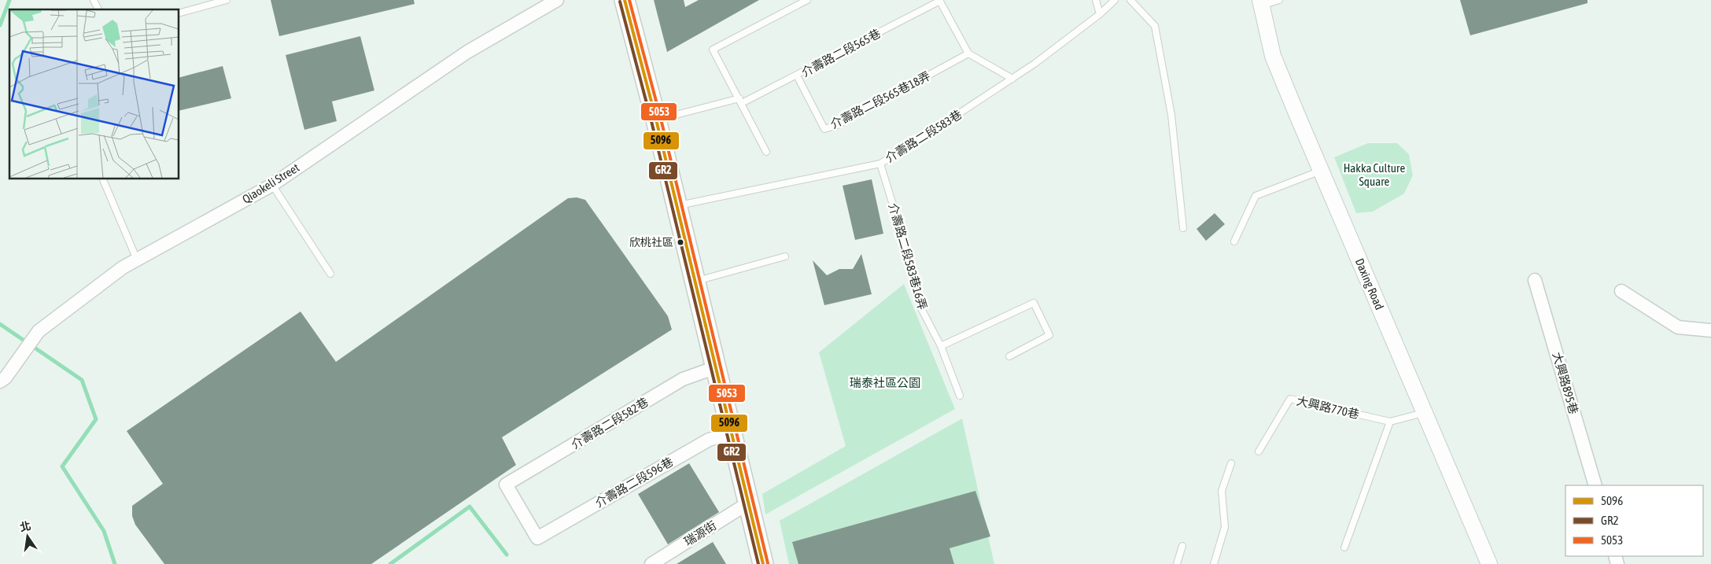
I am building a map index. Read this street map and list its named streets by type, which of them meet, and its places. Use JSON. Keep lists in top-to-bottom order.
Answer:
{
  "streets": {
    "street": [
      "Qiaokeli Street",
      "Daxing Road",
      "大興路895巷",
      "介壽路二段582巷",
      "介壽路二段596巷",
      "瑞源街"
    ],
    "lane": [
      "介壽路二段565巷",
      "介壽路二段565巷18弄",
      "介壽路二段583巷",
      "介壽路二段583巷16弄",
      "大興路770巷"
    ]
  },
  "crossings": [
    ["介壽路二段565巷", "介壽路二段565巷18弄"],
    ["介壽路二段583巷", "介壽路二段583巷16弄"],
    ["Daxing Road", "大興路770巷"],
    ["介壽路二段582巷", "介壽路二段596巷"]
  ],
  "parks": ["Hakka Culture Square", "瑞泰社區公園"],
  "places": ["欣桃社區"],
  "lines": ["transit line 5096", "transit line 5053", "transit line GR2"],
  "legend": ["5096", "GR2", "5053"],
  "north": "top"
}
